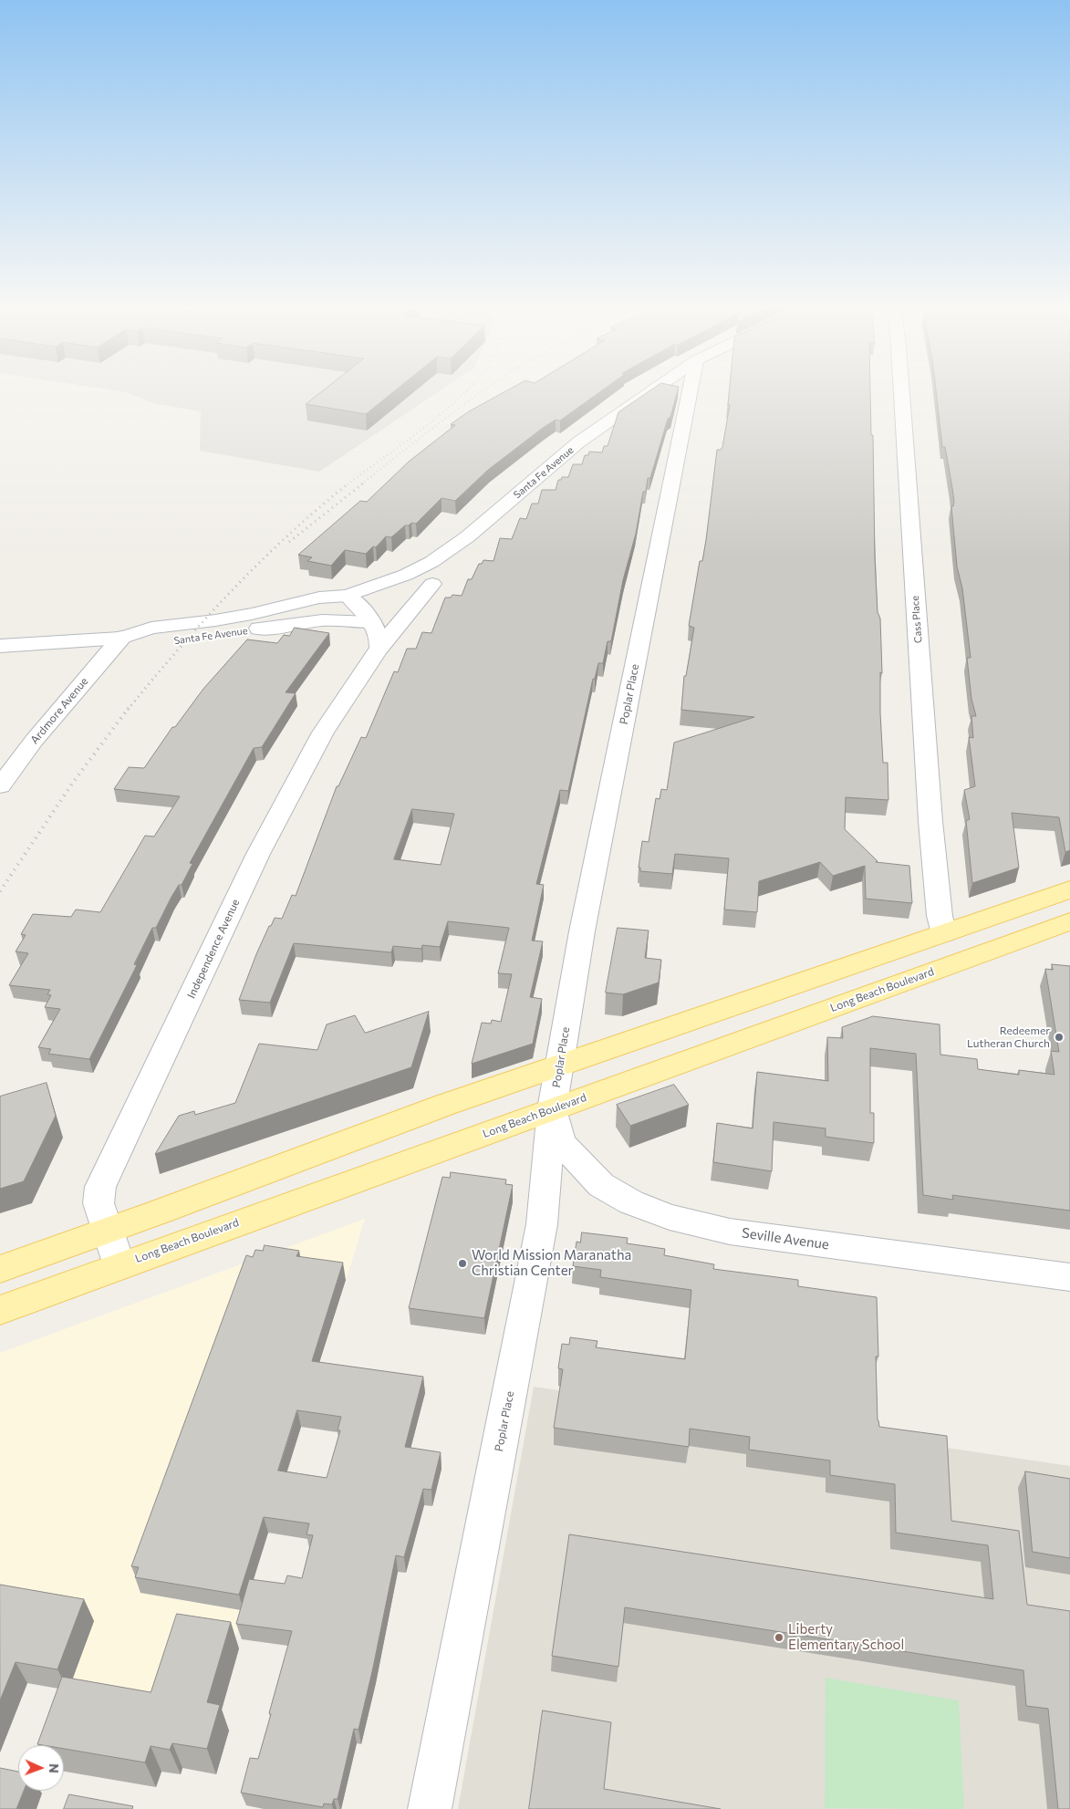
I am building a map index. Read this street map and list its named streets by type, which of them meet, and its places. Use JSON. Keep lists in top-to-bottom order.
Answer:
{
  "streets": {
    "main road": ["Long Beach Boulevard"],
    "street": [
      "Santa Fe Avenue",
      "Cass Place",
      "Poplar Place",
      "Ardmore Avenue",
      "Independence Avenue",
      "Seville Avenue"
    ]
  },
  "crossings": [
    ["Santa Fe Avenue", "Ardmore Avenue"],
    ["Poplar Place", "Long Beach Boulevard"],
    ["Poplar Place", "Seville Avenue"],
    ["Independence Avenue", "Long Beach Boulevard"],
    ["Long Beach Boulevard", "Seville Avenue"]
  ],
  "places": ["Redeemer Lutheran Church", "World Mission Maranatha Christian Center", "Liberty Elementary School"],
  "north": "right"
}
